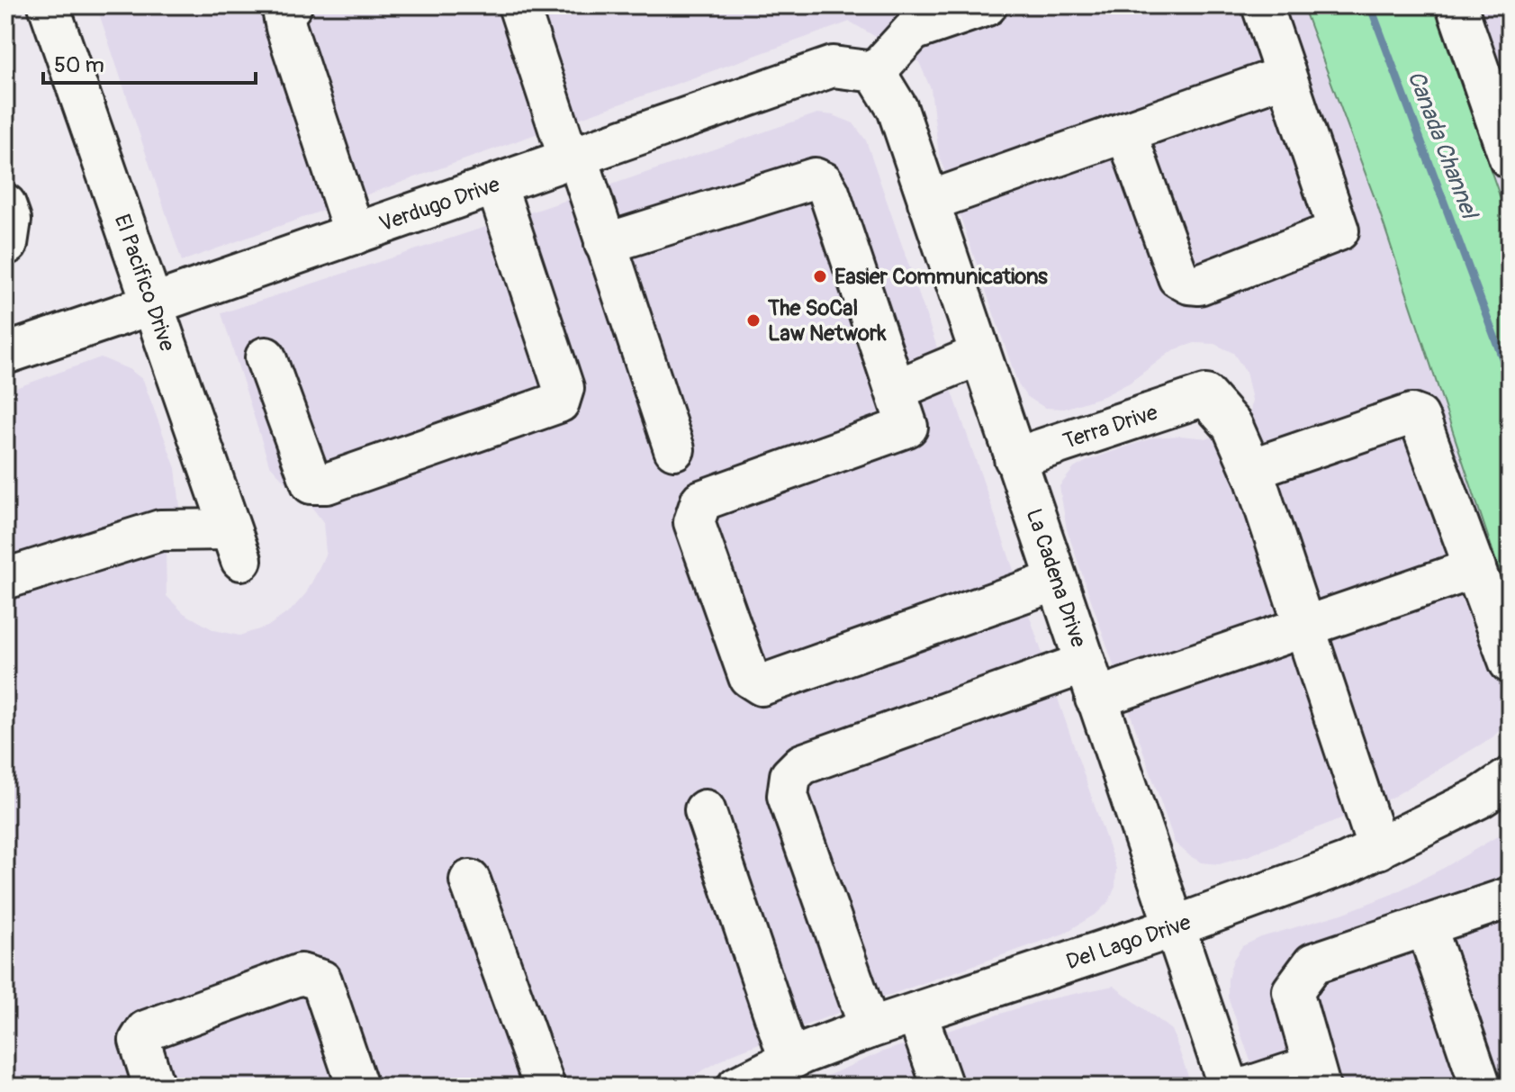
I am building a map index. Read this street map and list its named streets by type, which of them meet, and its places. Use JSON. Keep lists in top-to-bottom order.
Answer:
{
  "streets": {
    "street": [
      "Verdugo Drive",
      "El Pacifico Drive",
      "Terra Drive",
      "La Cadena Drive",
      "Del Lago Drive"
    ]
  },
  "crossings": [
    ["Verdugo Drive", "El Pacifico Drive"],
    ["Verdugo Drive", "La Cadena Drive"],
    ["Terra Drive", "La Cadena Drive"],
    ["La Cadena Drive", "Del Lago Drive"]
  ],
  "water": ["Canada Channel"],
  "places": ["Easier Communications", "The SoCal Law Network"],
  "scale_bar": "50 m"
}
